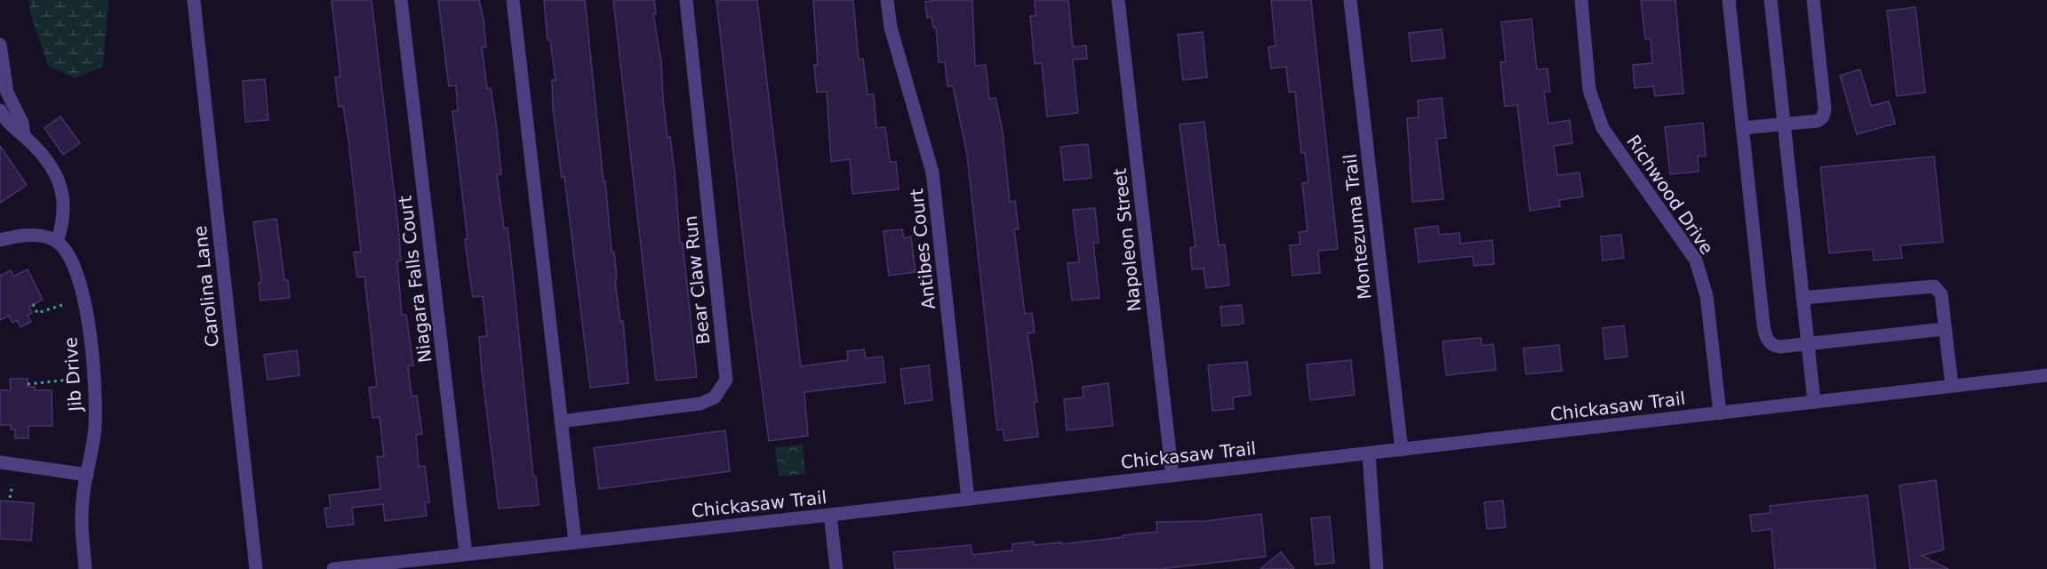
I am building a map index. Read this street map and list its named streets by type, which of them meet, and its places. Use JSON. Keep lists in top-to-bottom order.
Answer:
{
  "streets": {
    "street": [
      "Richwood Drive",
      "Montezuma Trail",
      "Napoleon Street",
      "Antibes Court",
      "Niagara Falls Court",
      "Bear Claw Run",
      "Carolina Lane",
      "Jib Drive",
      "Chickasaw Trail"
    ]
  },
  "crossings": [
    ["Richwood Drive", "Chickasaw Trail"],
    ["Montezuma Trail", "Chickasaw Trail"],
    ["Napoleon Street", "Chickasaw Trail"],
    ["Antibes Court", "Chickasaw Trail"],
    ["Niagara Falls Court", "Chickasaw Trail"]
  ]
}
